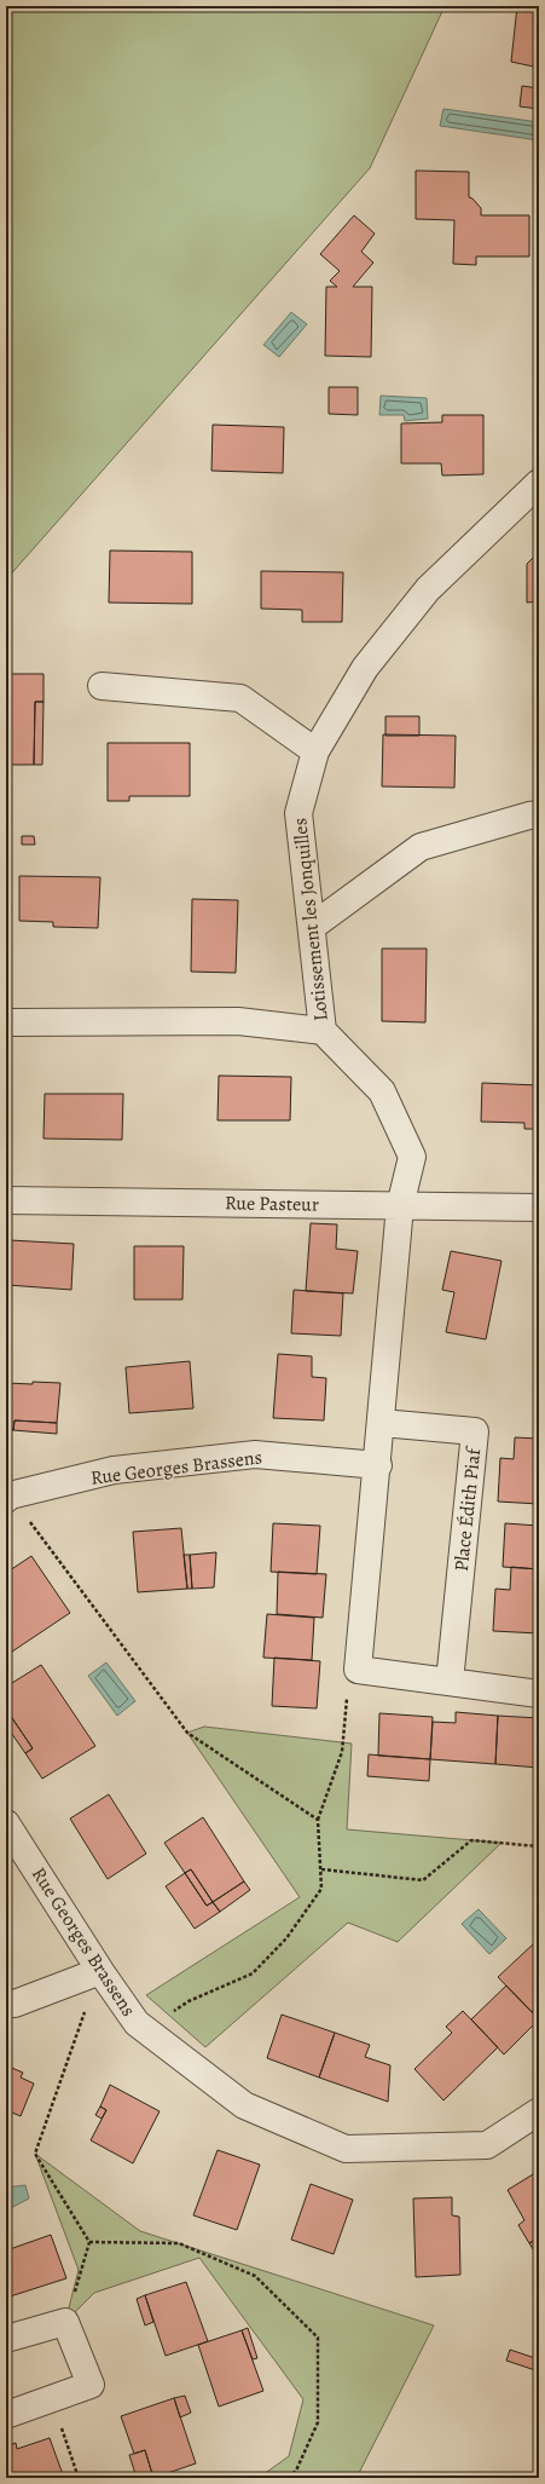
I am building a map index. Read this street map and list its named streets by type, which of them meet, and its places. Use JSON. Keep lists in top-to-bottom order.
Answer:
{
  "streets": {
    "street": [
      "Lotissement les Jonquilles",
      "Rue Pasteur",
      "Rue Georges Brassens",
      "Place Édith Piaf"
    ]
  },
  "crossings": [
    ["Lotissement les Jonquilles", "Rue Pasteur"]
  ]
}
